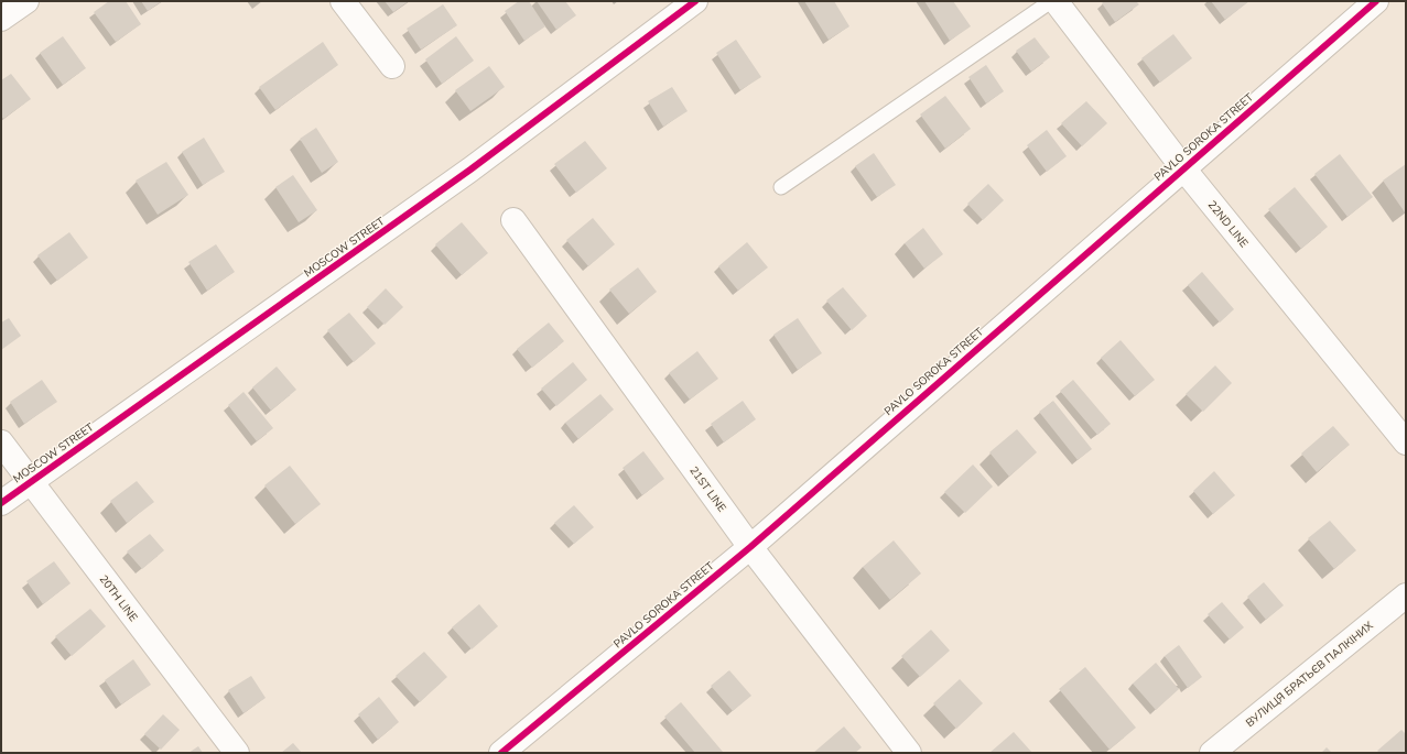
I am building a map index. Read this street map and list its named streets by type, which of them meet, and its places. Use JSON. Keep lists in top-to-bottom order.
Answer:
{
  "streets": {
    "street": [
      "PAVLO SOROKA STREET",
      "22ND LINE",
      "MOSCOW STREET",
      "21ST LINE",
      "20TH LINE",
      "ВУЛИЦЯ БРАТЬЄВ ПАЛКІНИХ"
    ]
  },
  "crossings": [
    ["PAVLO SOROKA STREET", "22ND LINE"],
    ["PAVLO SOROKA STREET", "21ST LINE"],
    ["MOSCOW STREET", "20TH LINE"]
  ]
}
